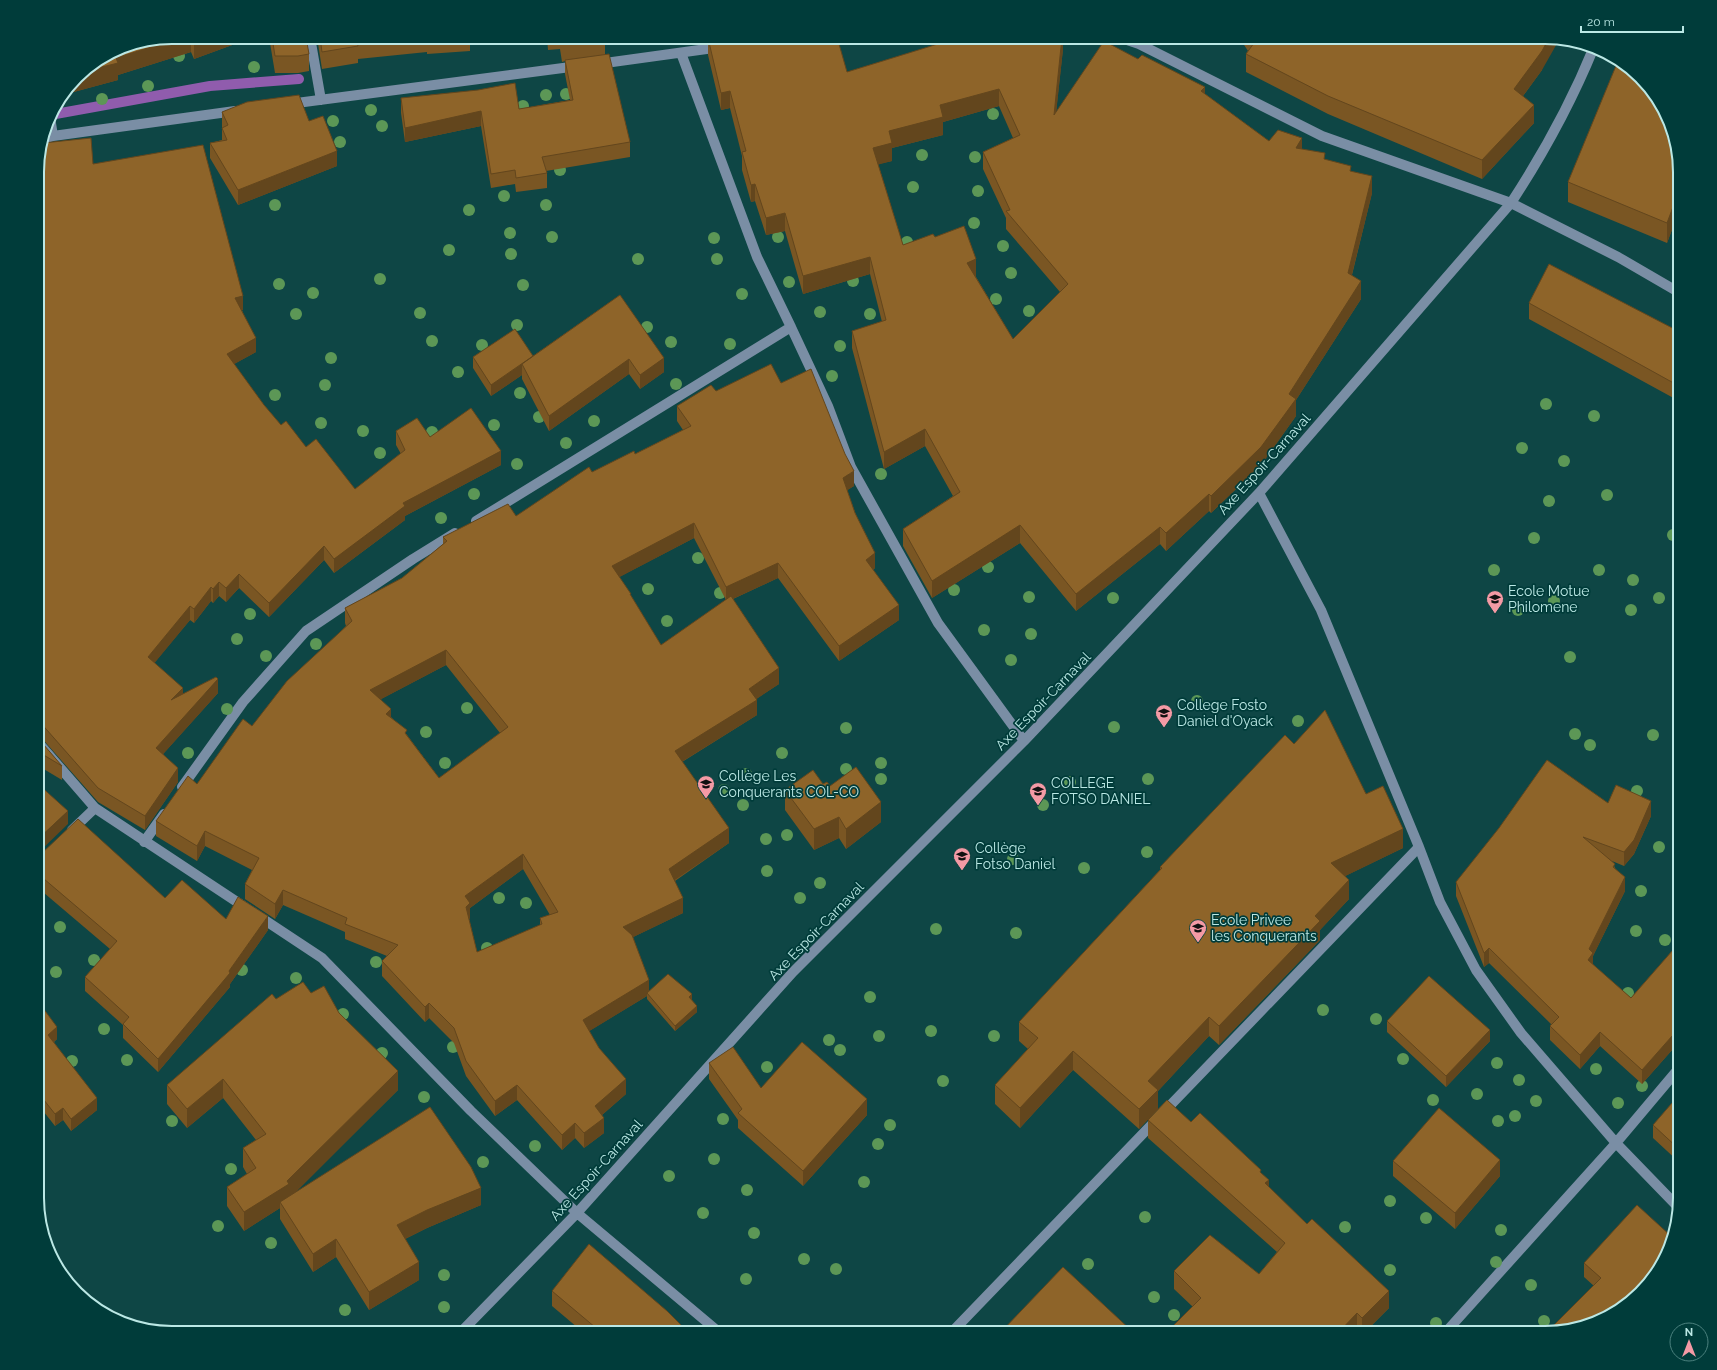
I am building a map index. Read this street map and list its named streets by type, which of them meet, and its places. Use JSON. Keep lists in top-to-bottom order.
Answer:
{
  "streets": {
    "street": ["Axe Espoir-Carnaval"]
  },
  "places": {
    "school or university": [
      "Ecole Motue Philomene",
      "College Fosto Daniel d'Oyack",
      "Collège Les Conquerants COL-CO",
      "COLLEGE FOTSO DANIEL",
      "Collège Fotso Daniel",
      "Ecole Privee les Conquerants"
    ]
  },
  "scale_bar": "20 m",
  "north": "top"
}
